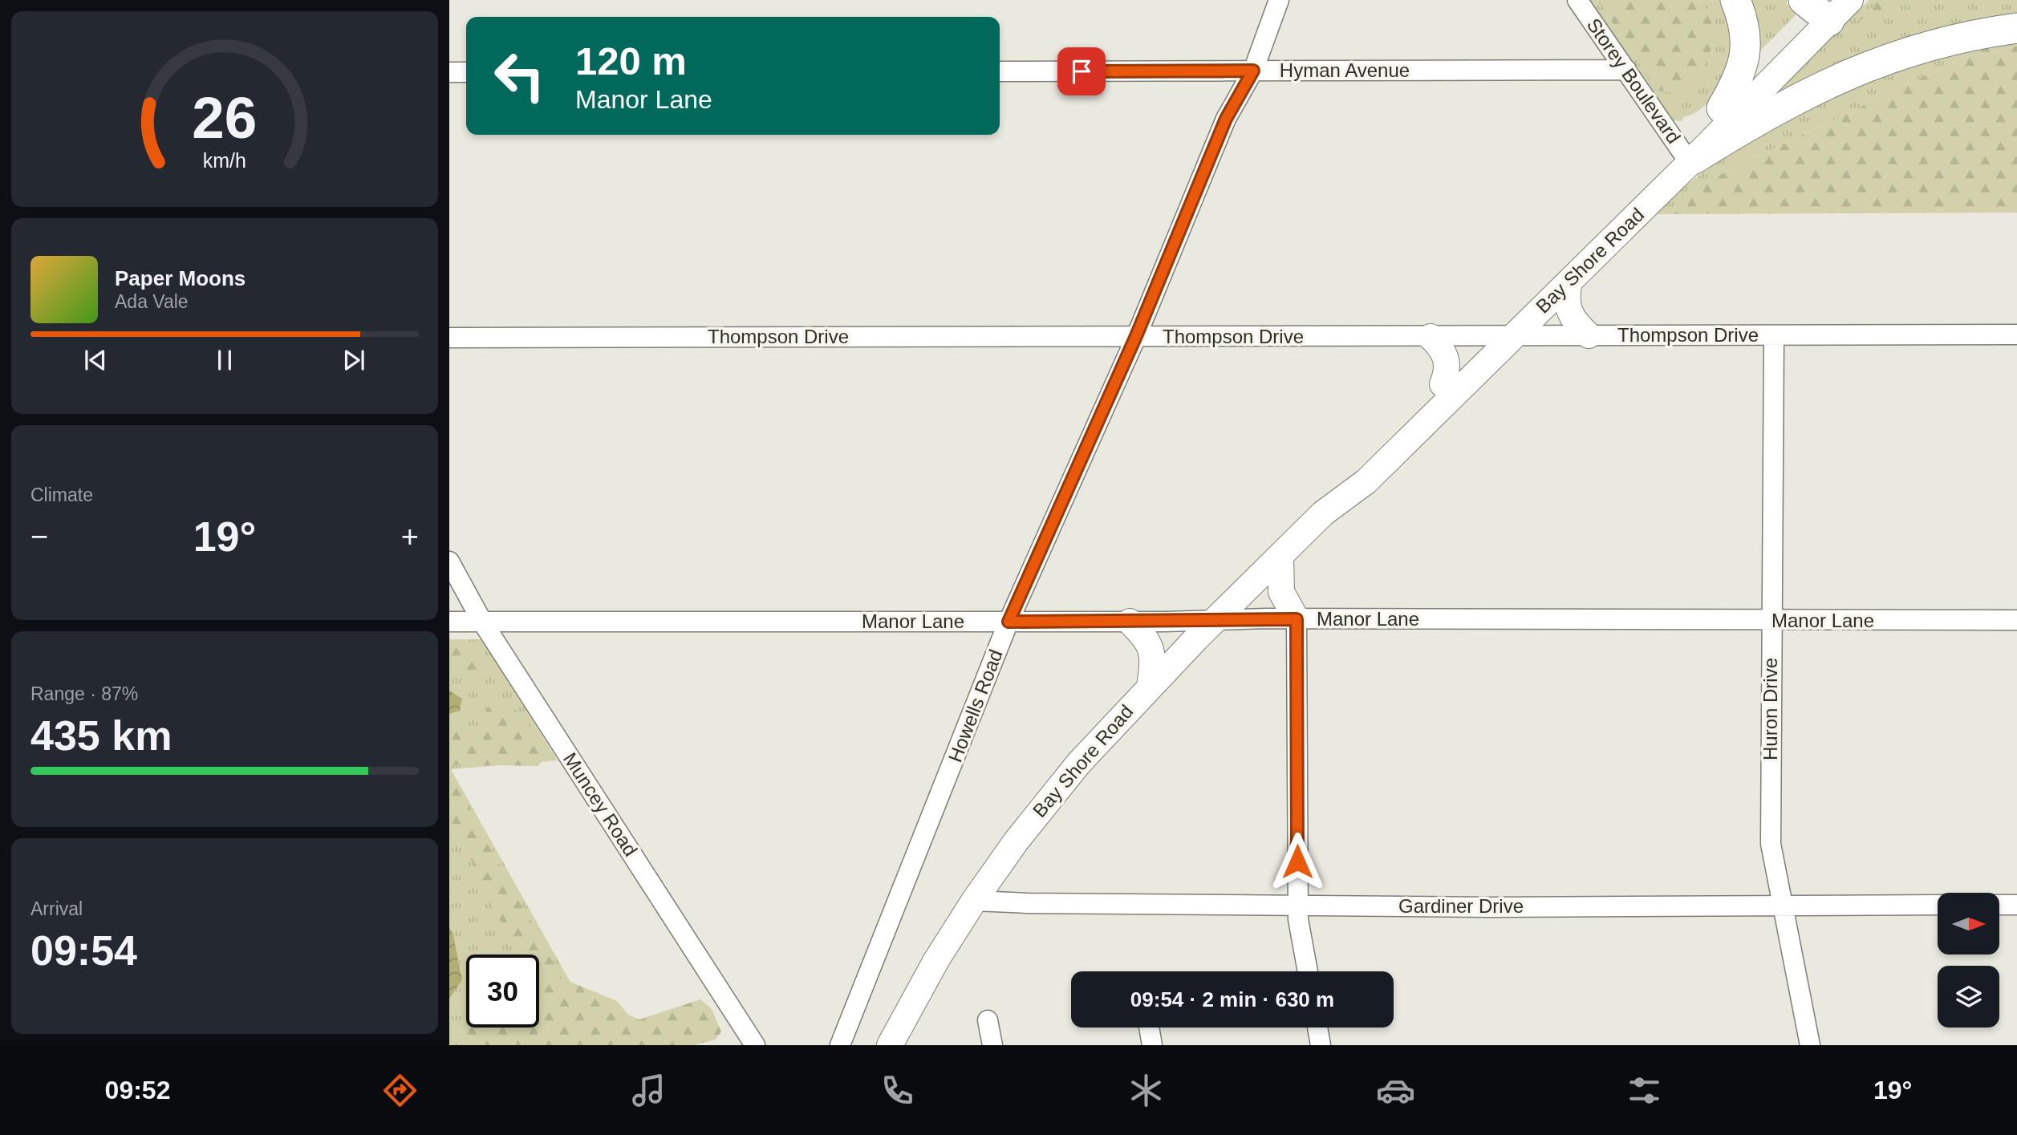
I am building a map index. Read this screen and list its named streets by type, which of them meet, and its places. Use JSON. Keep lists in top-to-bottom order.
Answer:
{
  "streets": {
    "main road": ["Bay Shore Road"],
    "street": [
      "Hyman Avenue",
      "Storey Boulevard",
      "Thompson Drive",
      "Manor Lane",
      "Howells Road",
      "Huron Drive",
      "Muncey Road",
      "Gardiner Drive"
    ]
  },
  "crossings": [
    ["Hyman Avenue", "Storey Boulevard"],
    ["Hyman Avenue", "Howells Road"],
    ["Storey Boulevard", "Bay Shore Road"],
    ["Bay Shore Road", "Thompson Drive"],
    ["Bay Shore Road", "Manor Lane"],
    ["Bay Shore Road", "Gardiner Drive"],
    ["Thompson Drive", "Howells Road"],
    ["Thompson Drive", "Huron Drive"],
    ["Manor Lane", "Howells Road"],
    ["Manor Lane", "Huron Drive"],
    ["Manor Lane", "Muncey Road"],
    ["Huron Drive", "Gardiner Drive"]
  ],
  "north": "right",
  "page": {
    "turn": ["120 m", "Manor Lane"],
    "song": ["Paper Moons", "Ada Vale"],
    "tile": [
      "Climate",
      ["Range · 87%", "435 km"],
      ["Arrival", "09:54"]
    ],
    "heat": ["−", "19°", "+"],
    "limit": "30",
    "trip": "09:54 · 2 min · 630 m",
    "tabs": ["09:52", "19°"],
    "gauge": ["26", "km/h"]
  }
}
